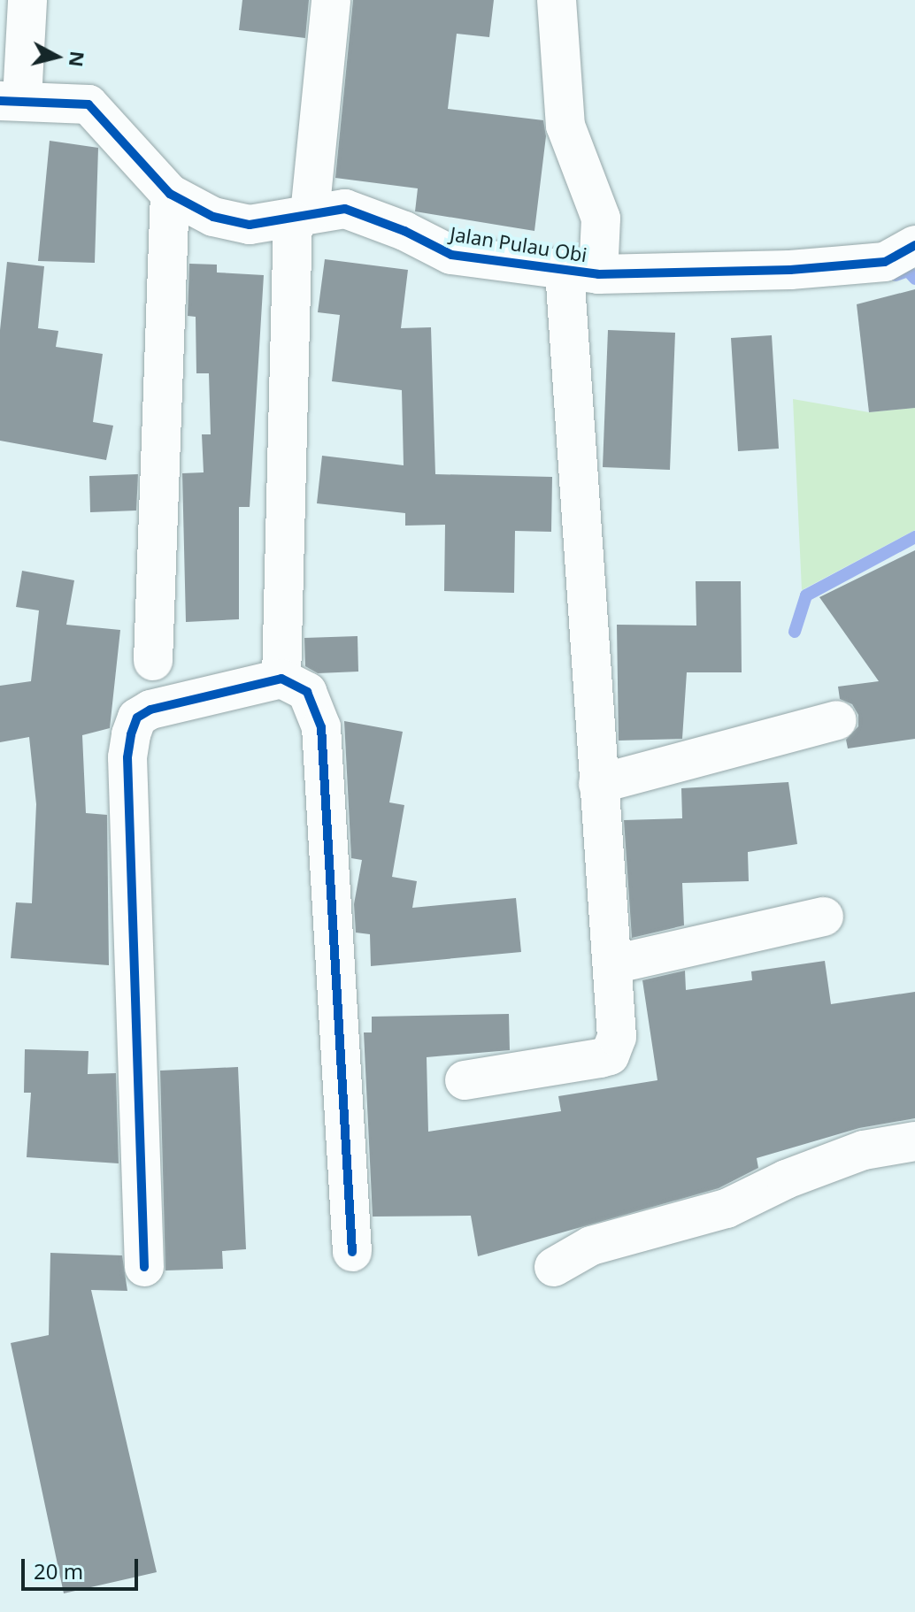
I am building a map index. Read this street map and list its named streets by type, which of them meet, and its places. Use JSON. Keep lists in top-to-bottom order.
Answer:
{
  "streets": {
    "street": ["Jalan Pulau Obi"]
  },
  "scale_bar": "20 m",
  "north": "right"
}
